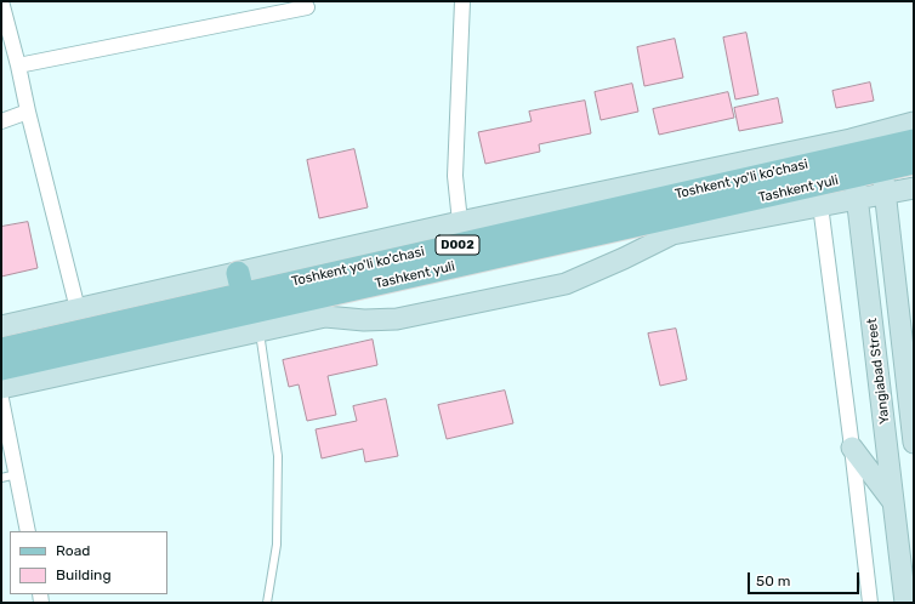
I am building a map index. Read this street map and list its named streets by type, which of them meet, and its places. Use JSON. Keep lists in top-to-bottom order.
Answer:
{
  "streets": {
    "main road": ["Toshkent yo'li ko'chasi", "Tashkent yuli", "D002"],
    "street": ["Yangiabad Street"]
  },
  "crossings": [
    ["Toshkent yo'li ko'chasi", "Tashkent yuli"],
    ["Toshkent yo'li ko'chasi", "Yangiabad Street"],
    ["Tashkent yuli", "Yangiabad Street"]
  ],
  "legend": ["Road", "Building"],
  "scale_bar": "50 m"
}
